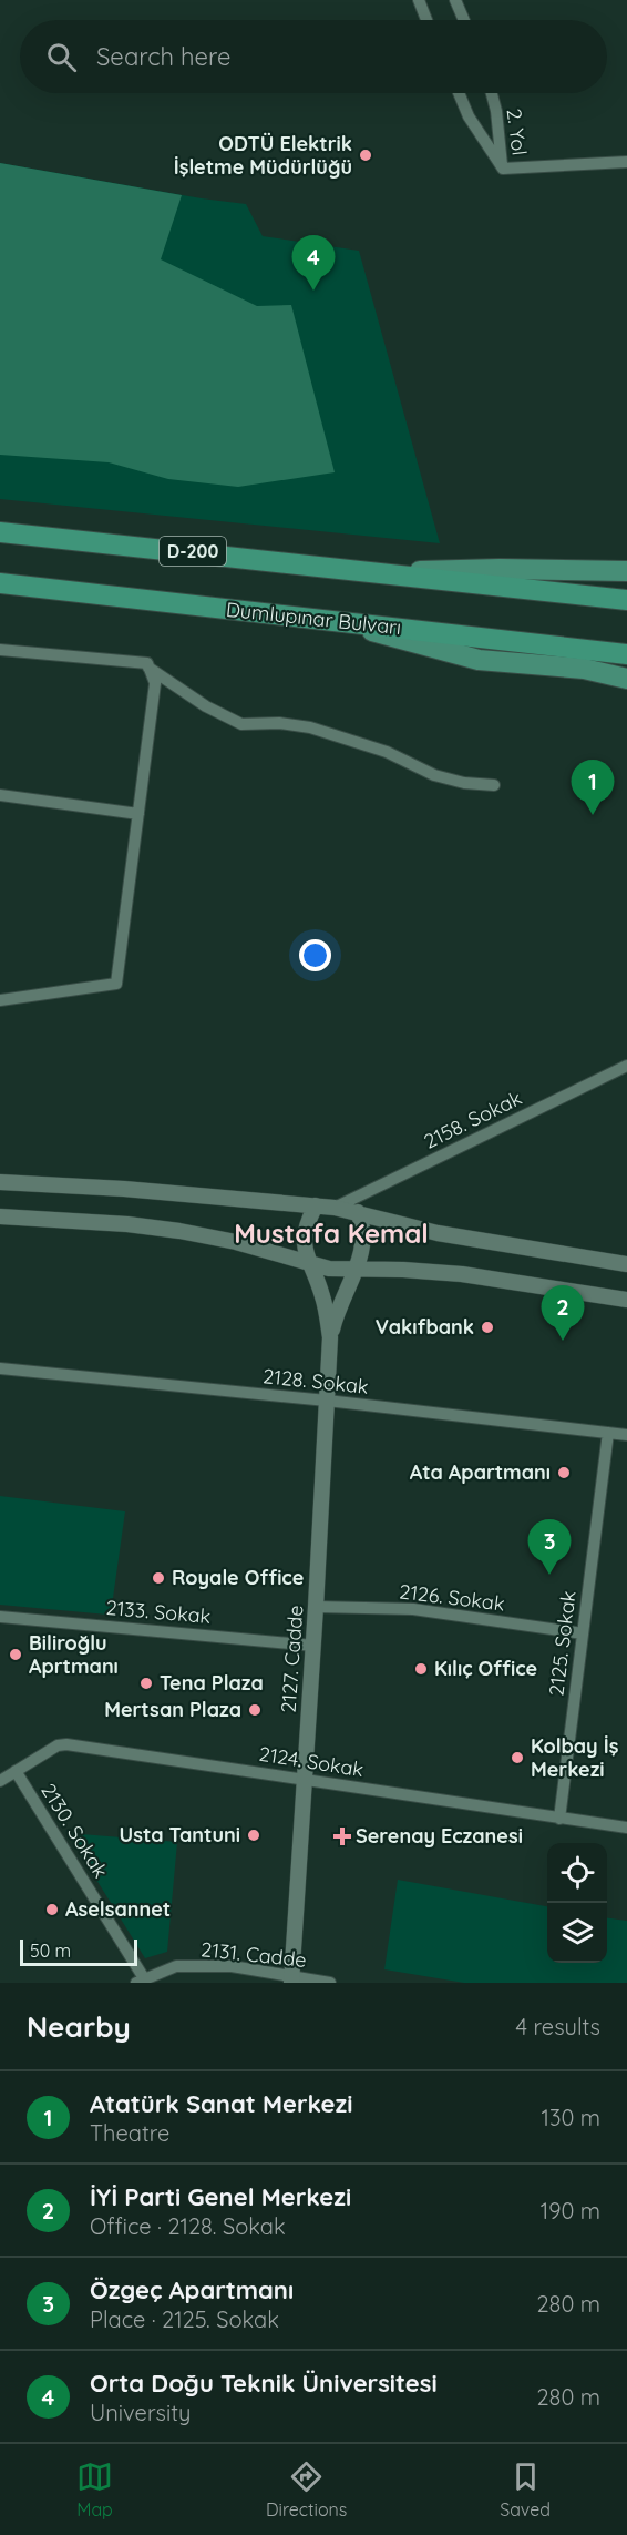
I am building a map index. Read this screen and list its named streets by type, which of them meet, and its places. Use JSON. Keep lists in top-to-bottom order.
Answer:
{
  "streets": {
    "highway": ["D-200", "Dumlupınar Bulvarı"],
    "street": [
      "2. Yol",
      "2158. Sokak",
      "2128. Sokak",
      "2126. Sokak",
      "2133. Sokak",
      "2125. Sokak",
      "2127. Cadde",
      "2124. Sokak",
      "2130. Sokak",
      "2131. Cadde"
    ]
  },
  "crossings": [
    ["2158. Sokak", "2127. Cadde"],
    ["2128. Sokak", "2125. Sokak"],
    ["2128. Sokak", "2127. Cadde"],
    ["2126. Sokak", "2125. Sokak"],
    ["2126. Sokak", "2127. Cadde"],
    ["2133. Sokak", "2127. Cadde"],
    ["2125. Sokak", "2124. Sokak"],
    ["2127. Cadde", "2124. Sokak"],
    ["2127. Cadde", "2131. Cadde"],
    ["2124. Sokak", "2130. Sokak"],
    ["2130. Sokak", "2131. Cadde"]
  ],
  "districts": ["Mustafa Kemal"],
  "places": {
    "other": [
      "ODTÜ Elektrik İşletme Müdürlüğü",
      "Vakıfbank",
      "Ata Apartmanı",
      "Royale Office",
      "Biliroğlu Aprtmanı",
      "Kılıç Office",
      "Tena Plaza",
      "Mertsan Plaza",
      "Kolbay İş Merkezi",
      "Usta Tantuni",
      "Aselsannet"
    ],
    "health": ["Serenay Eczanesi"]
  },
  "scale_bar": "50 m",
  "page": {
    "search": "Search here",
    "pins": [
      "4",
      "1",
      "2",
      "3"
    ],
    "scale": "50 m",
    "heading": ["Nearby", "4 results"],
    "list": [
      {
        "mark": "1",
        "name": "Atatürk Sanat Merkezi",
        "note": "Theatre",
        "value": "130 m"
      },
      {
        "mark": "2",
        "name": "İYİ Parti Genel Merkezi",
        "note": "Office · 2128. Sokak",
        "value": "190 m"
      },
      {
        "mark": "3",
        "name": "Özgeç Apartmanı",
        "note": "Place · 2125. Sokak",
        "value": "280 m"
      },
      {
        "mark": "4",
        "name": "Orta Doğu Teknik Üniversitesi",
        "note": "University",
        "value": "280 m"
      }
    ],
    "nav": ["Map", "Directions", "Saved"]
  }
}
